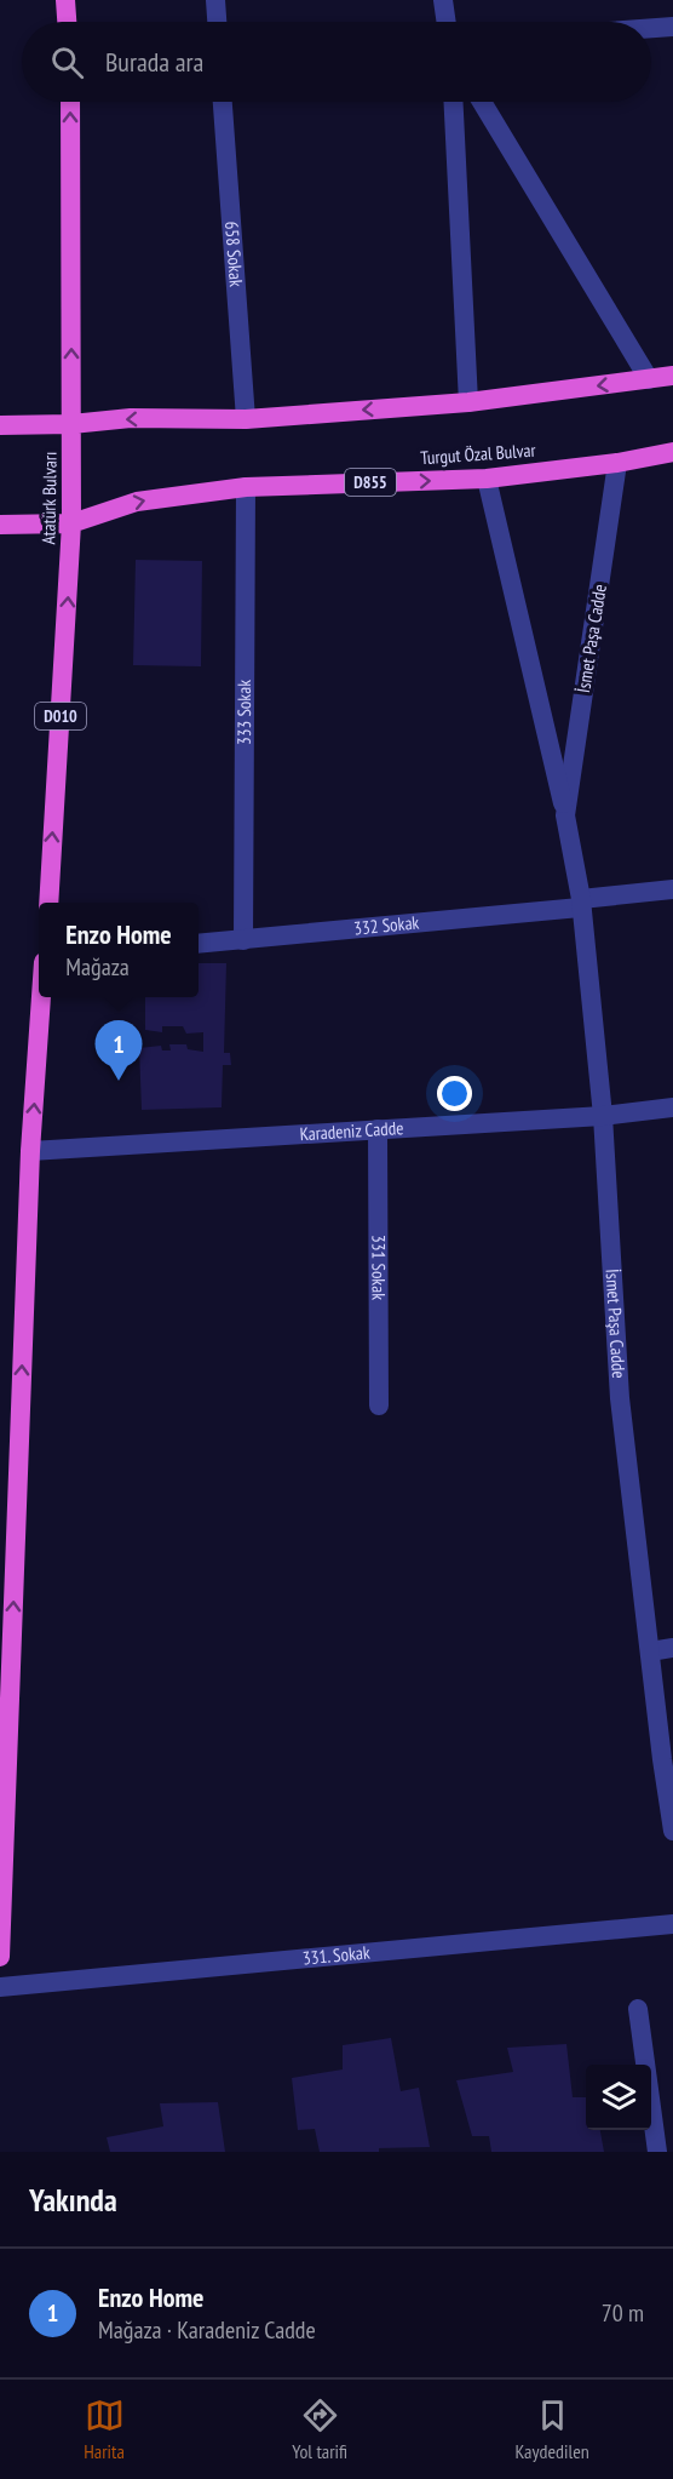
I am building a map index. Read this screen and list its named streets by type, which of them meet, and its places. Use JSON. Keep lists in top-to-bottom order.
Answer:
{
  "streets": {
    "highway": [
      "Turgut Özal Bulvar",
      "D855",
      "Atatürk Bulvarı",
      "D010"
    ],
    "street": [
      "658 Sokak",
      "İsmet Paşa Cadde",
      "333 Sokak",
      "332 Sokak",
      "Karadeniz Cadde",
      "331 Sokak",
      "331. Sokak"
    ]
  },
  "crossings": [
    ["Turgut Özal Bulvar", "Atatürk Bulvarı"],
    ["Turgut Özal Bulvar", "İsmet Paşa Cadde"],
    ["Turgut Özal Bulvar", "333 Sokak"],
    ["İsmet Paşa Cadde", "332 Sokak"],
    ["İsmet Paşa Cadde", "Karadeniz Cadde"],
    ["333 Sokak", "332 Sokak"],
    ["Karadeniz Cadde", "331 Sokak"]
  ],
  "one_way": ["Atatürk Bulvarı"],
  "page": {
    "search": "Burada ara",
    "popup": ["Enzo Home", "Mağaza"],
    "pins": "1",
    "heading": "Yakında",
    "list": [
      {
        "mark": "1",
        "name": "Enzo Home",
        "note": "Mağaza · Karadeniz Cadde",
        "value": "70 m"
      }
    ],
    "nav": ["Harita", "Yol tarifi", "Kaydedilen"]
  }
}
